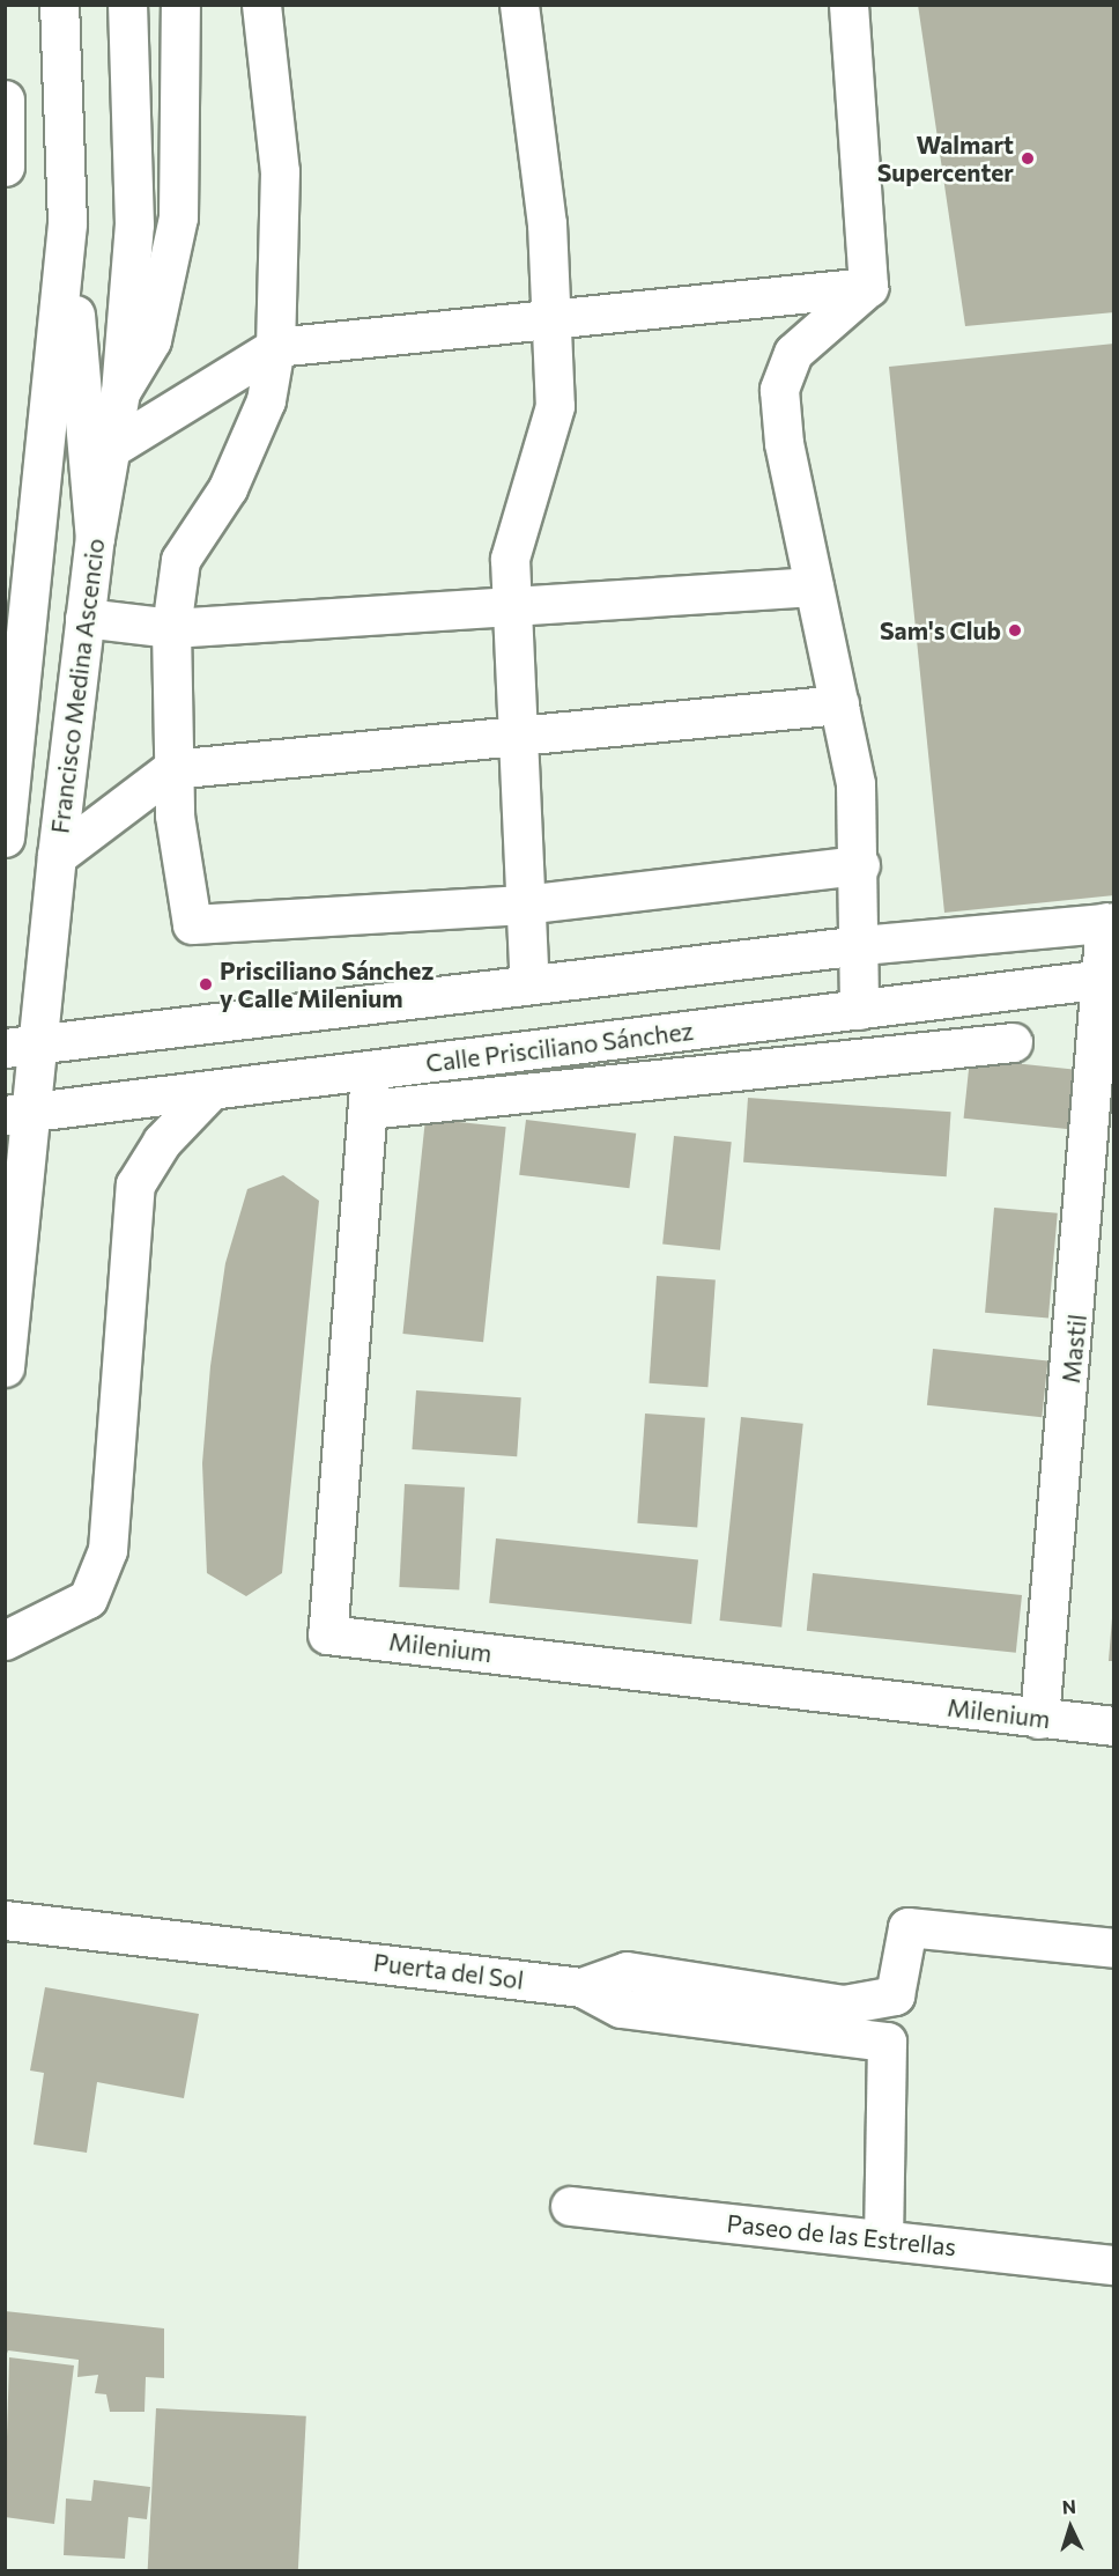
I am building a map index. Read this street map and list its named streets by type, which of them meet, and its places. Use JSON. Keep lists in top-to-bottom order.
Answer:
{
  "streets": {
    "main road": [
      "Francisco Medina Ascencio",
      "Calle Prisciliano Sánchez",
      "Mastil",
      "Milenium",
      "Puerta del Sol",
      "Paseo de las Estrellas"
    ]
  },
  "crossings": [
    ["Francisco Medina Ascencio", "Calle Prisciliano Sánchez"],
    ["Calle Prisciliano Sánchez", "Mastil"],
    ["Calle Prisciliano Sánchez", "Milenium"],
    ["Mastil", "Milenium"],
    ["Puerta del Sol", "Paseo de las Estrellas"]
  ],
  "places": ["Walmart Supercenter", "Sam's Club", "Prisciliano Sánchez y Calle Milenium"],
  "north": "top"
}
